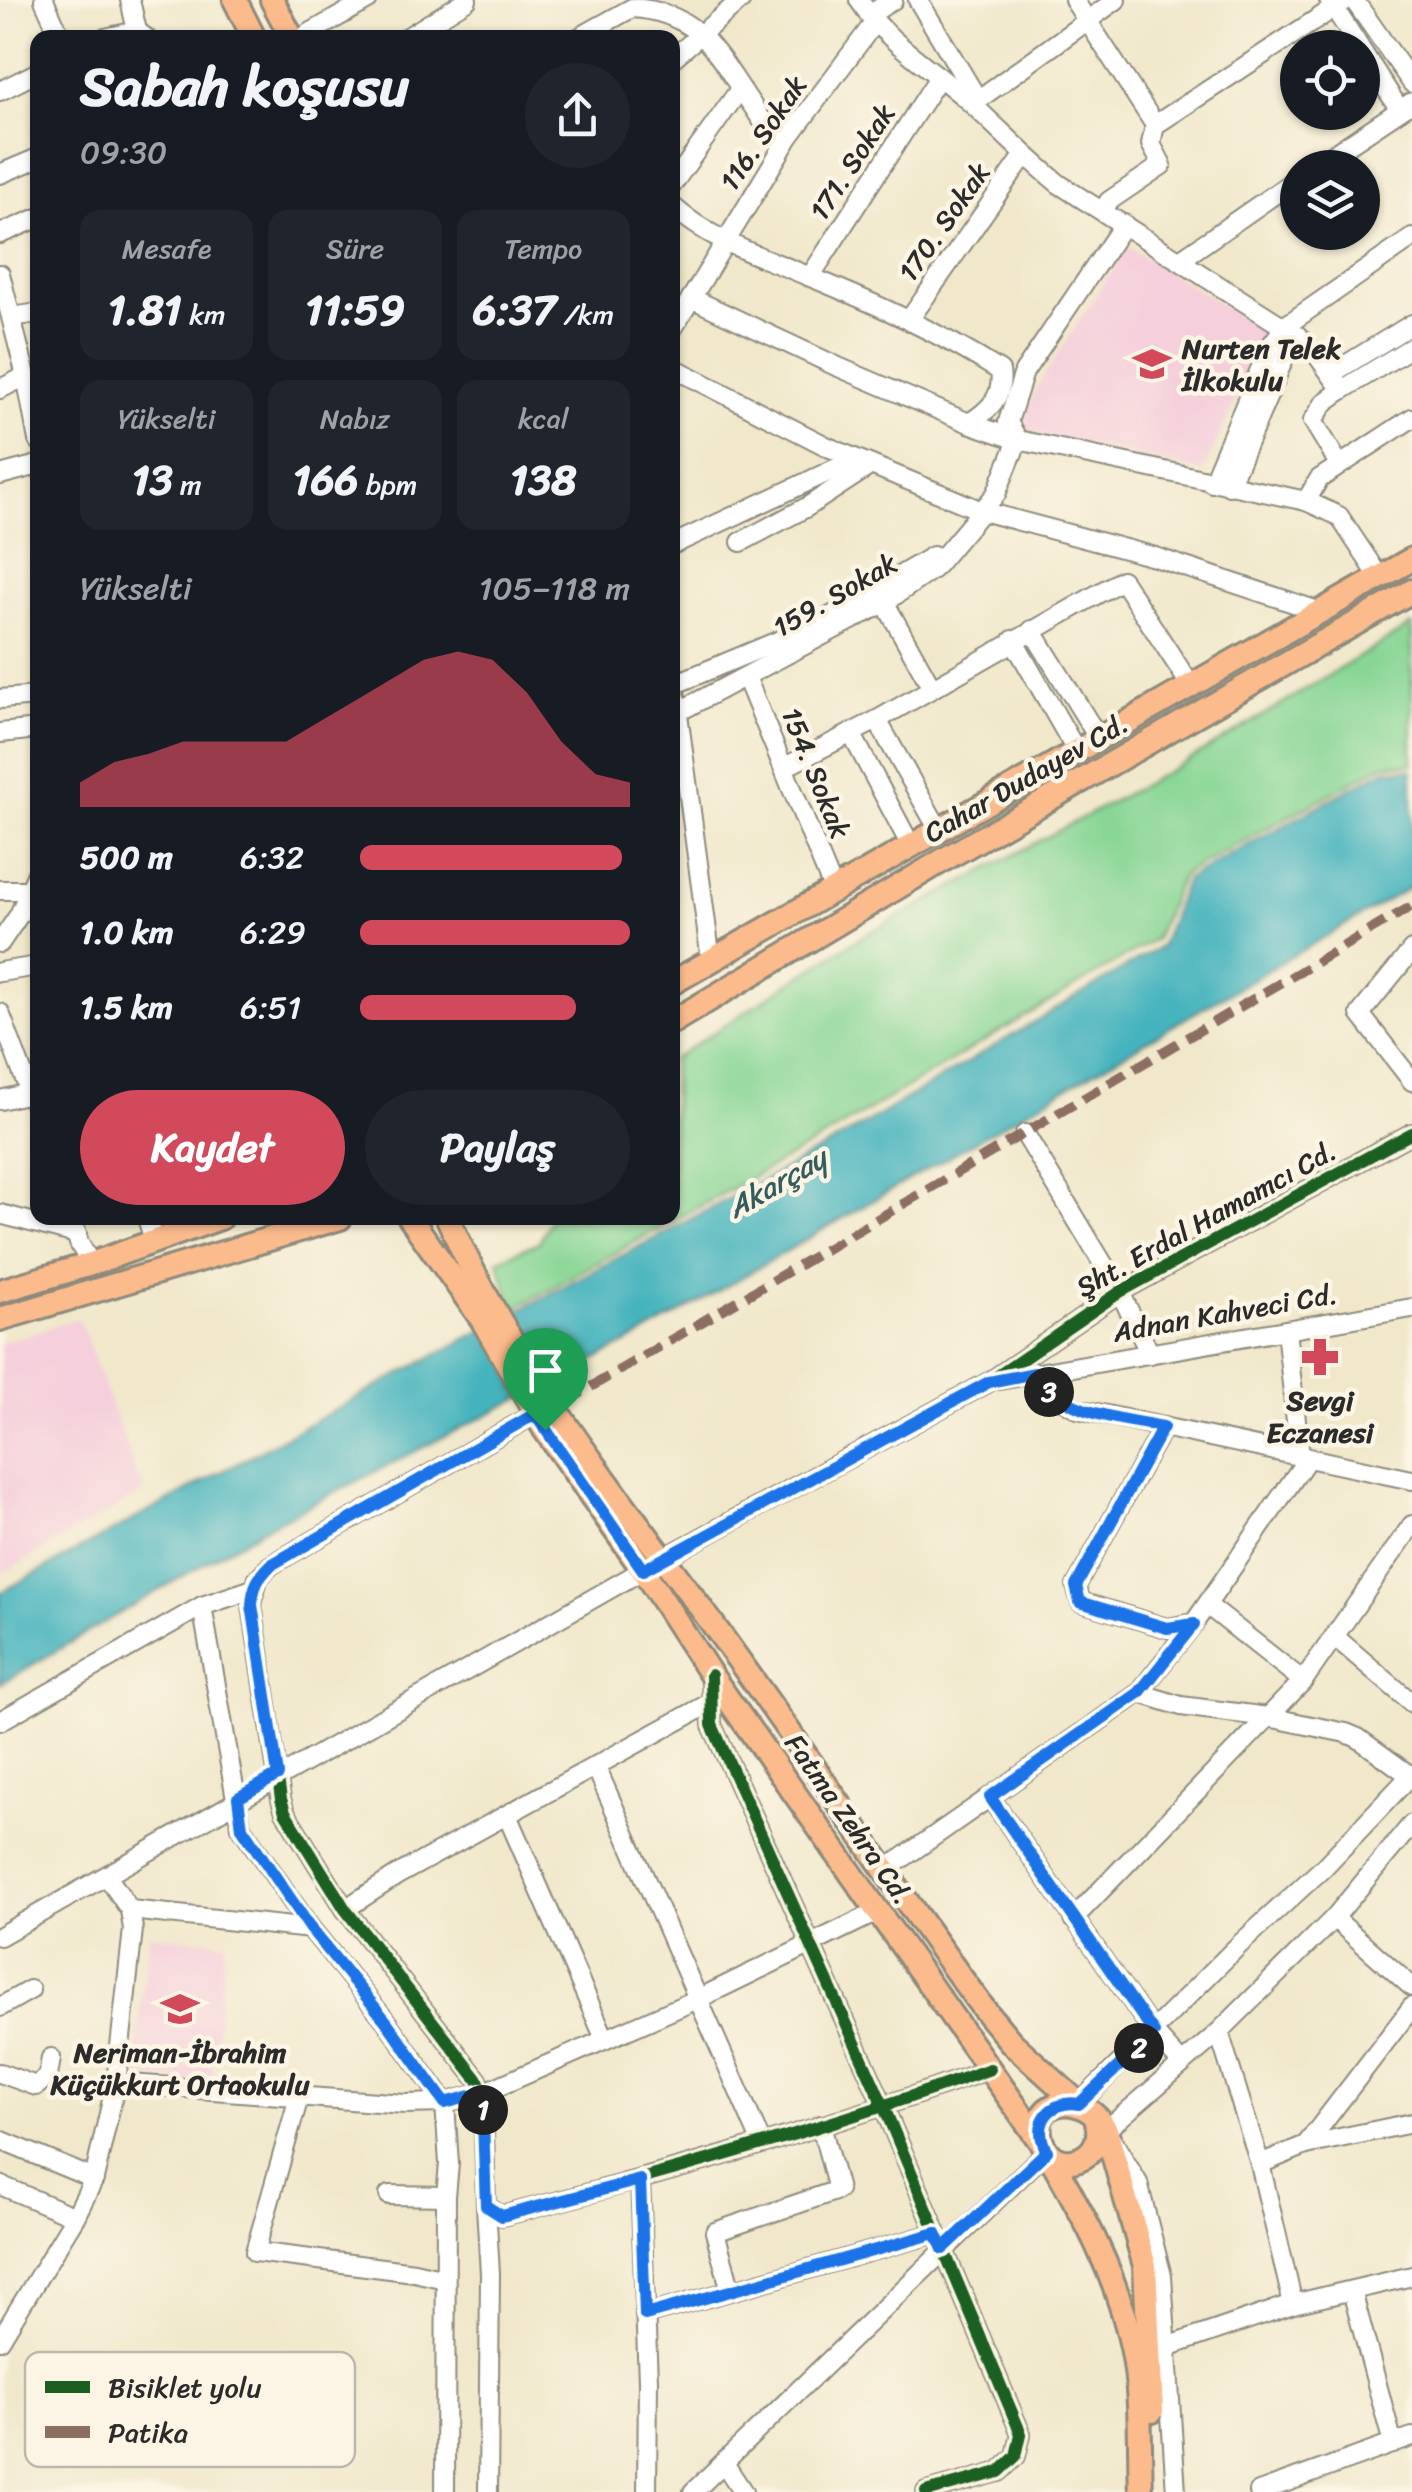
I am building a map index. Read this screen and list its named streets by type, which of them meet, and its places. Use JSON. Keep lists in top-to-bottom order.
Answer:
{
  "streets": {
    "main road": ["Cahar Dudayev Cd.", "Fatma Zehra Cd."],
    "street": [
      "116. Sokak",
      "171. Sokak",
      "170. Sokak",
      "159. Sokak",
      "154. Sokak",
      "Şht. Erdal Hamamcı Cd.",
      "Adnan Kahveci Cd."
    ]
  },
  "crossings": [
    ["159. Sokak", "154. Sokak"],
    ["154. Sokak", "Cahar Dudayev Cd."],
    ["Şht. Erdal Hamamcı Cd.", "Adnan Kahveci Cd."],
    ["Şht. Erdal Hamamcı Cd.", "Fatma Zehra Cd."]
  ],
  "water": ["Akarçay"],
  "places": {
    "school or university": ["Nurten Telek İlkokulu", "Neriman-İbrahim Küçükkurt Ortaokulu"],
    "pharmacy": ["Sevgi Eczanesi"]
  },
  "legend": ["Bisiklet yolu", "Patika"],
  "page": {
    "heading": ["Sabah koşusu", "09:30"],
    "stats": [
      ["Mesafe", "1.81 km"],
      ["Süre", "11:59"],
      ["Tempo", "6:37 /km"],
      ["Yükselti", "13 m"],
      ["Nabız", "166 bpm"],
      ["kcal", "138"]
    ],
    "chart": ["Yükselti", "105–118 m"],
    "list": [
      {
        "name": "500 m",
        "note": "6:32"
      },
      {
        "name": "1.0 km",
        "note": "6:29"
      },
      {
        "name": "1.5 km",
        "note": "6:51"
      }
    ],
    "buttons": ["Kaydet", "Paylaş"],
    "pins": ["3", "2", "1"]
  }
}
